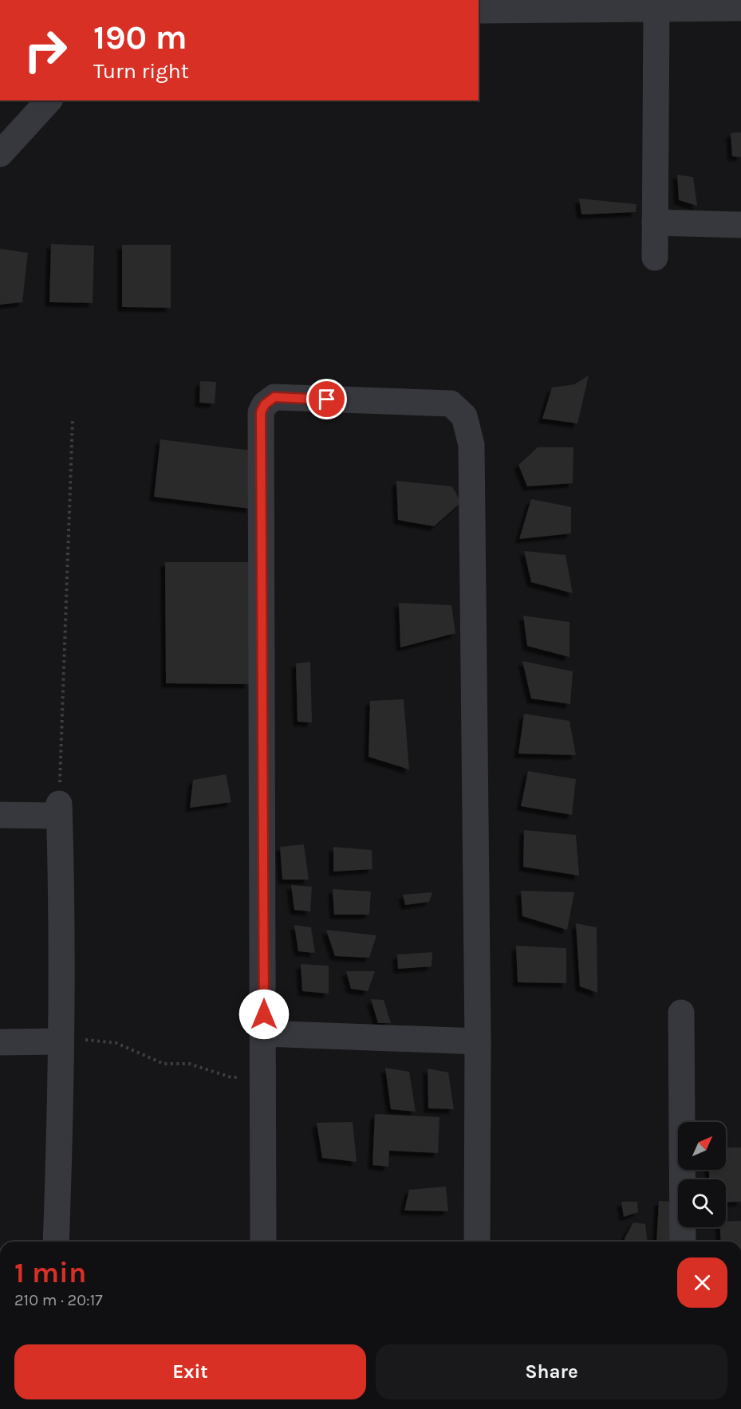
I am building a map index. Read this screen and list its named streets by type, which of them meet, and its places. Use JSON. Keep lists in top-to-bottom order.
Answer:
{
  "north": "top right",
  "page": {
    "turn": ["190 m", "Turn right"],
    "heading": ["1 min", "210 m · 20:17"],
    "buttons": ["Exit", "Share"]
  }
}
